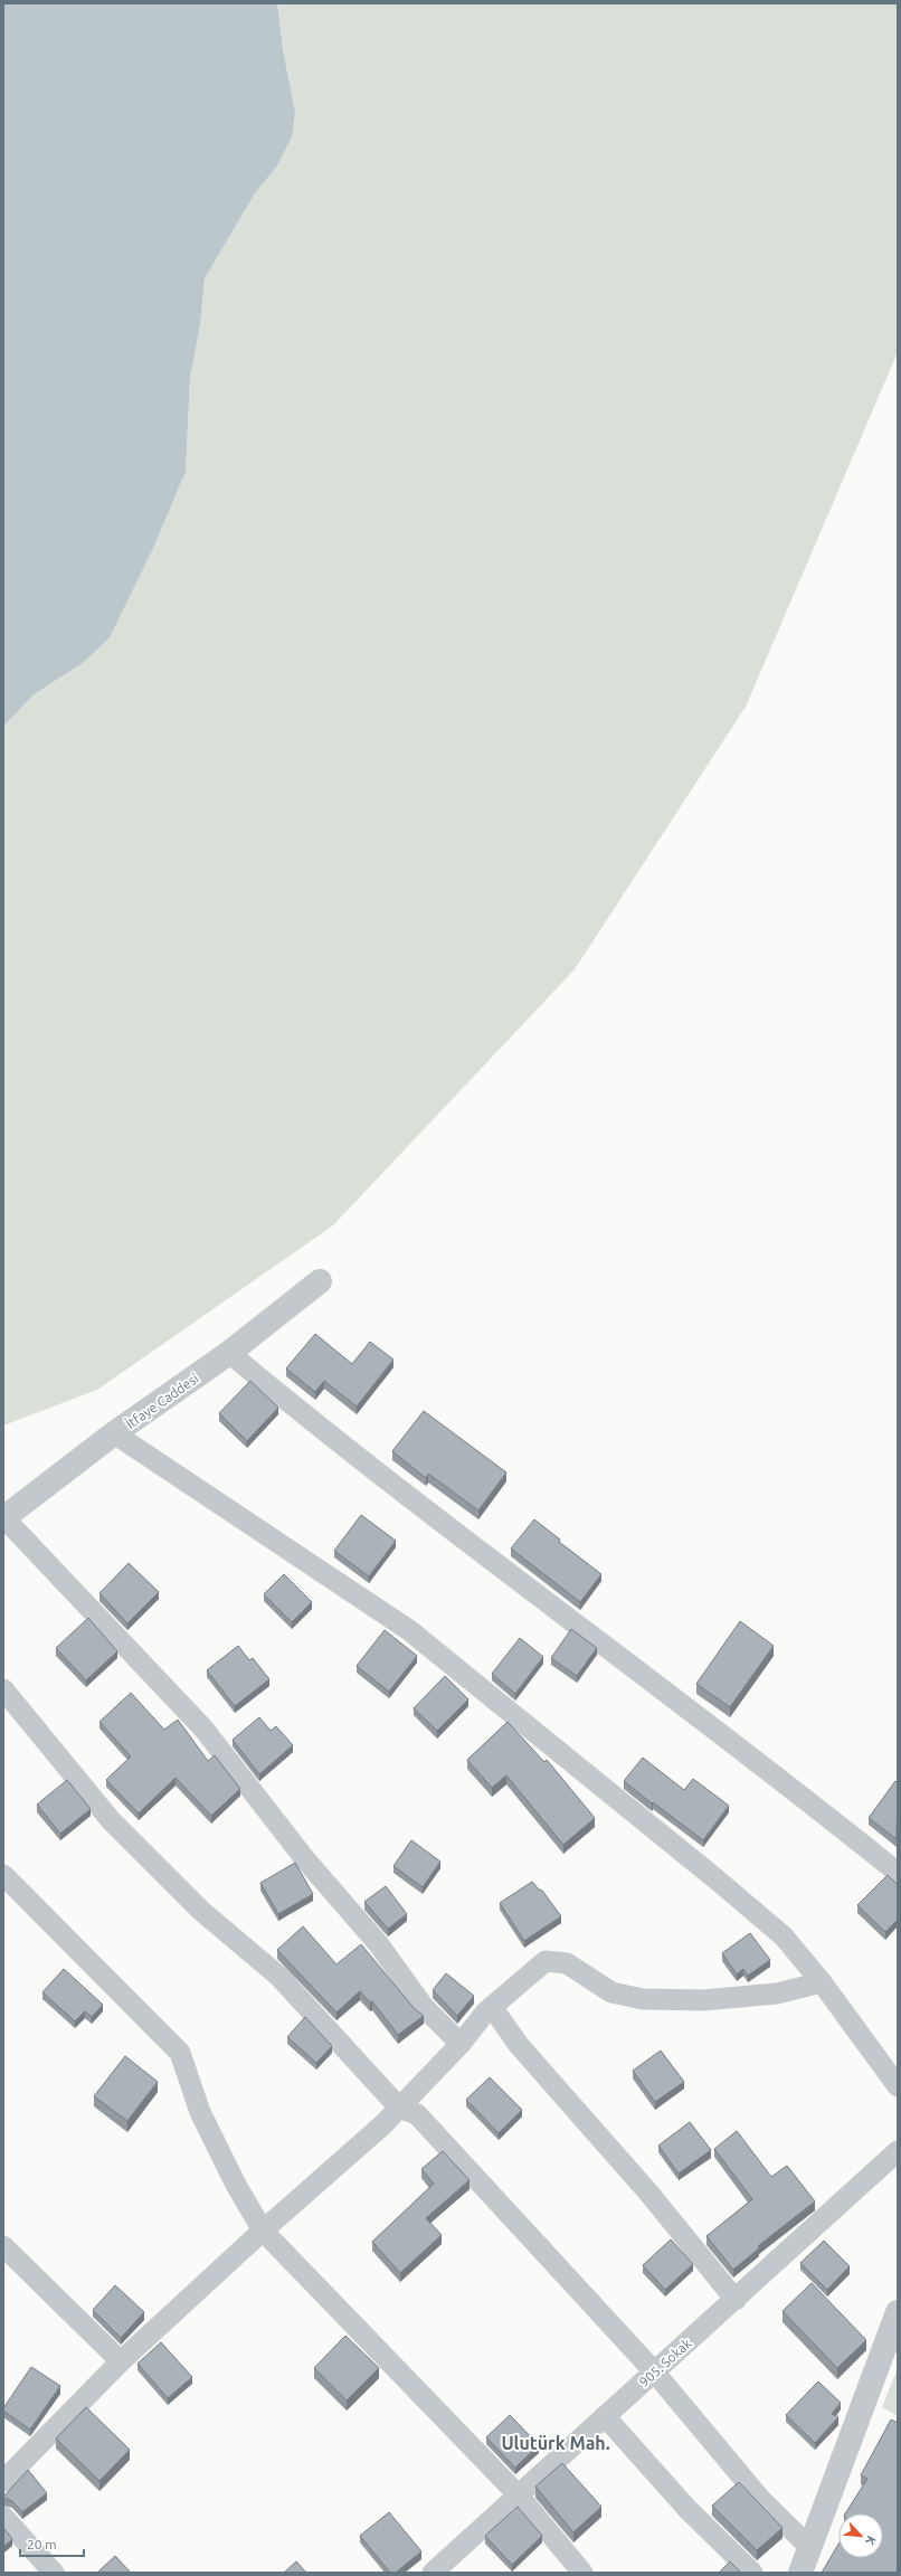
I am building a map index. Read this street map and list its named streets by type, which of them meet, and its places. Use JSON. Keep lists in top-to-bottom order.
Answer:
{
  "streets": {
    "street": ["İtfaye Caddesi", "905. Sokak"]
  },
  "districts": ["Ulutürk Mah."],
  "scale_bar": "20 m",
  "north": "bottom right"
}
